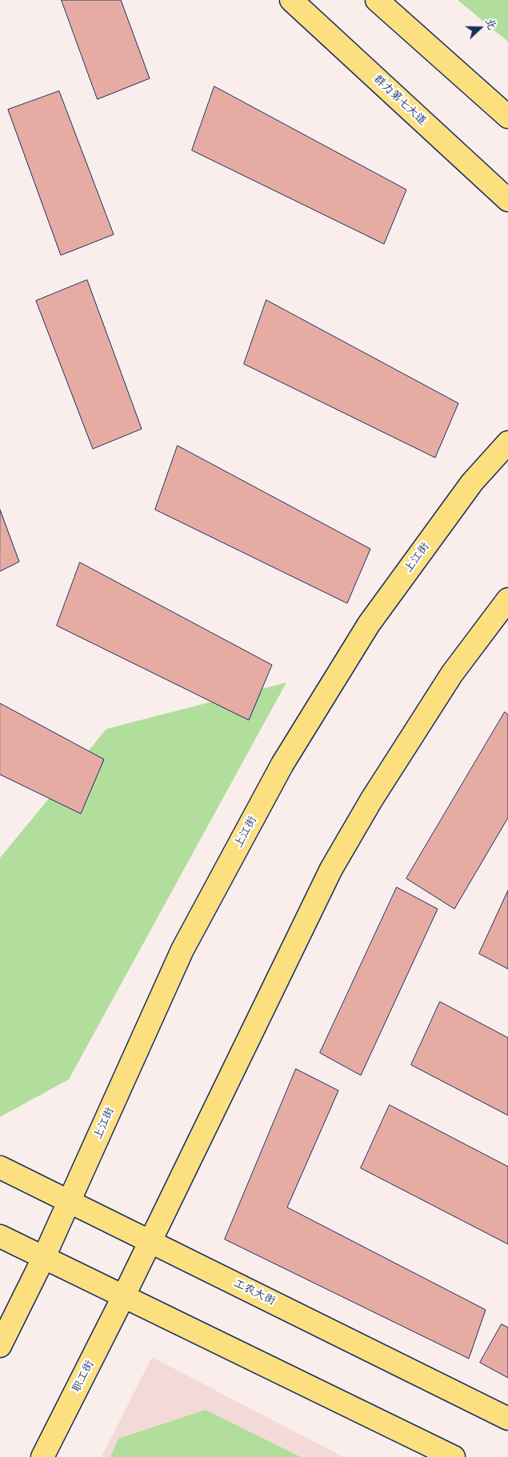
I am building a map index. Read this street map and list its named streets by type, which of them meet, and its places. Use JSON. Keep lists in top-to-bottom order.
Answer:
{
  "streets": {
    "main road": [
      "群力第七大道",
      "上江街",
      "工农大街",
      "职工街"
    ]
  },
  "crossings": [
    ["上江街", "工农大街"]
  ],
  "north": "right"
}
